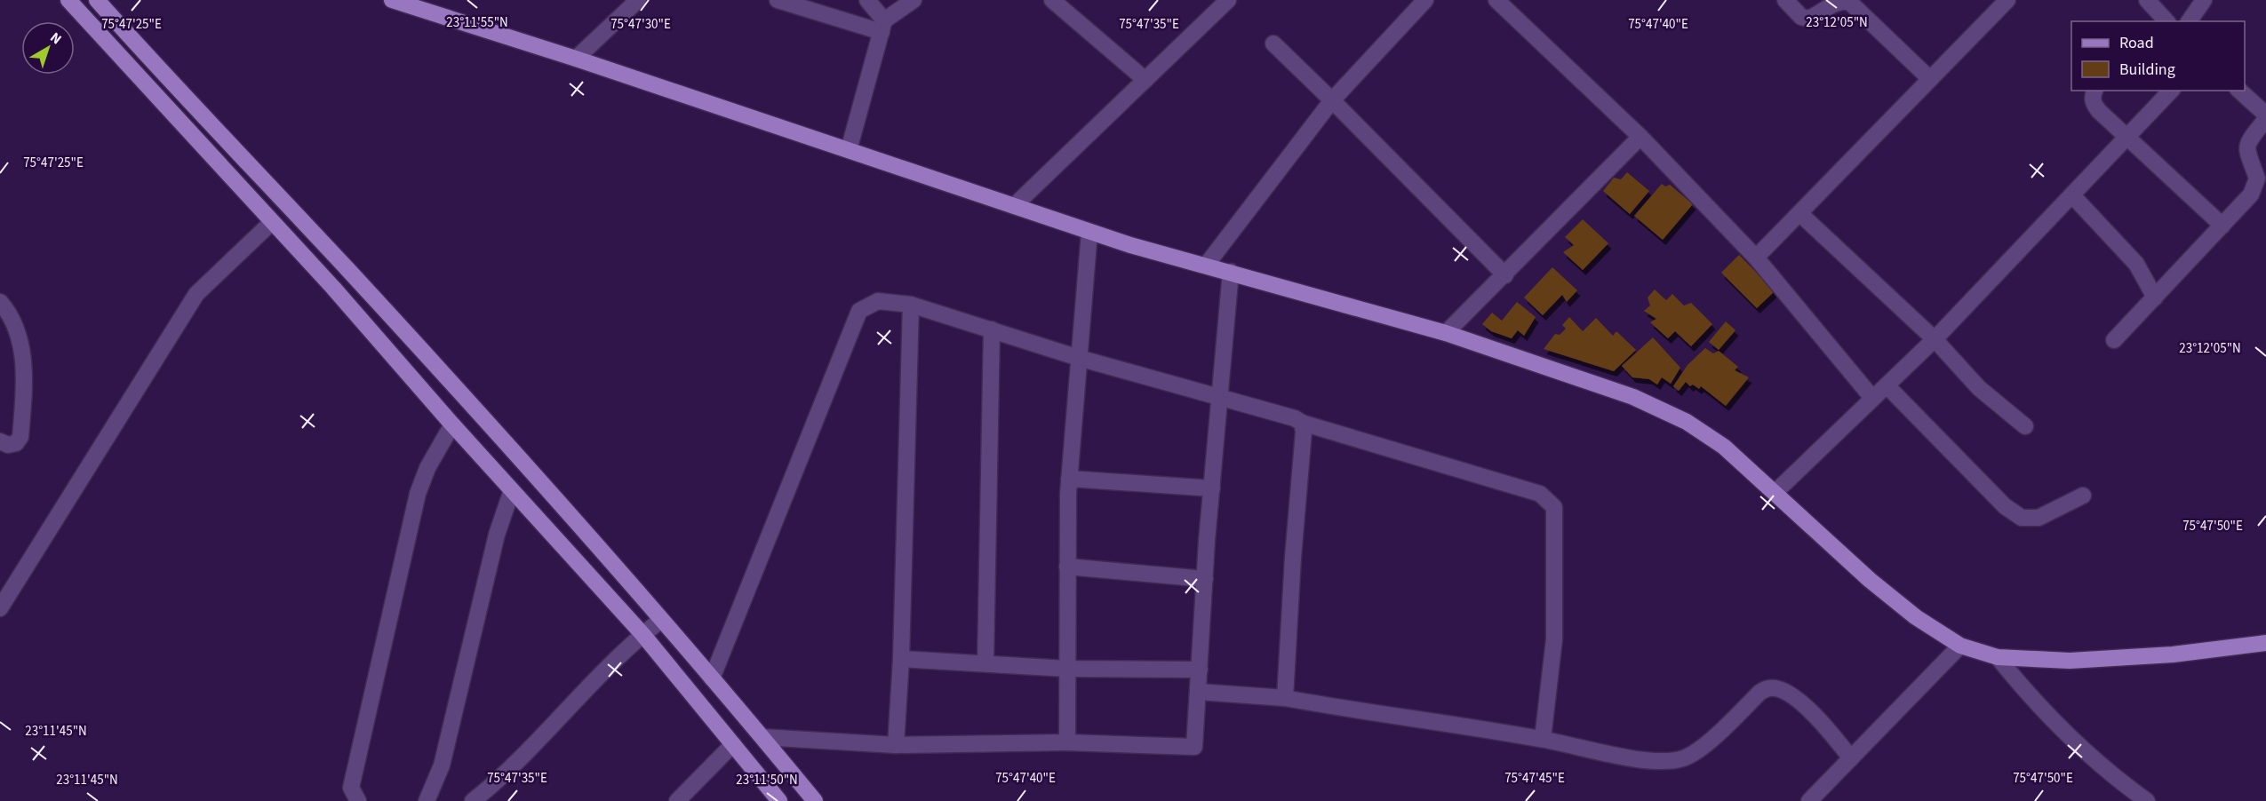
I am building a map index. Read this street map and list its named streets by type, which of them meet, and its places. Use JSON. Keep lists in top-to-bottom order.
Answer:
{
  "legend": ["Road", "Building"],
  "north": "top right",
  "coordinates": [
    "23°12'05\"N",
    "23°11'55\"N",
    "75°47'25\"E",
    "75°47'30\"E",
    "75°47'35\"E",
    "75°47'40\"E",
    "75°47'50\"E",
    "23°11'45\"N",
    "75°47'45\"E",
    "23°11'50\"N"
  ]
}
